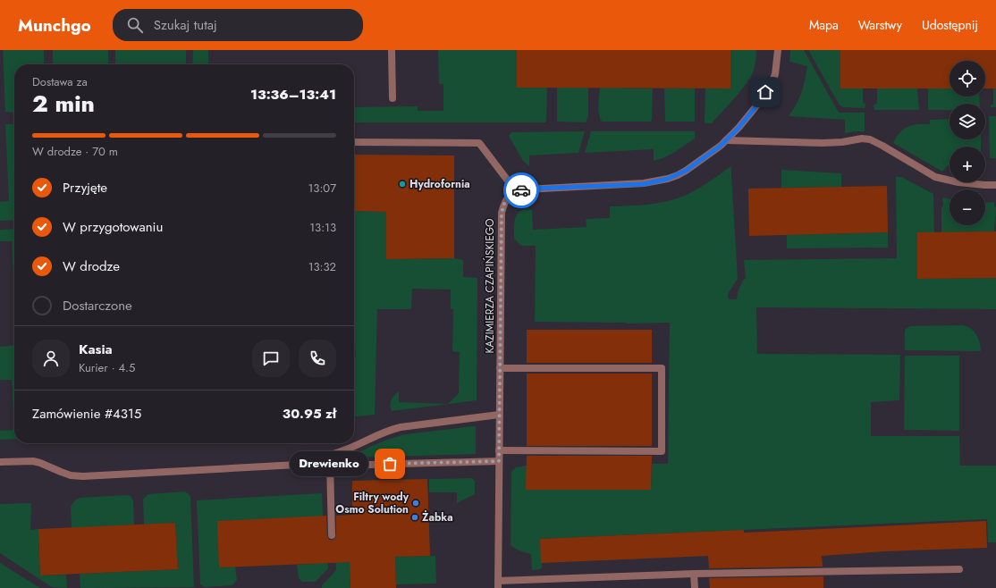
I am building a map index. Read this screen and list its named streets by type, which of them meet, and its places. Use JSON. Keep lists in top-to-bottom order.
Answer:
{
  "streets": {
    "street": ["KAZIMIERZA CZAPIŃSKIEGO"]
  },
  "places": [
    "Hydrofornia",
    "Drewienko",
    "Filtry wody Osmo Solution",
    "Żabka"
  ],
  "page": {
    "header": "Munchgo",
    "search": "Szukaj tutaj",
    "nav": ["Mapa", "Warstwy", "Udostępnij"],
    "map_buttons": ["+", "−"],
    "heading": ["2 min", "Dostawa za", "13:36–13:41"],
    "panel": [
      "Kasia",
      "Kurier · 4.5",
      "Zamówienie #4315",
      "30.95 zł"
    ],
    "bar": "W drodze · 70 m",
    "list": [
      ["Przyjęte", "13:07"],
      ["W przygotowaniu", "13:13"],
      ["W drodze", "13:32"],
      "Dostarczone"
    ],
    "bubble": "Drewienko"
  }
}
